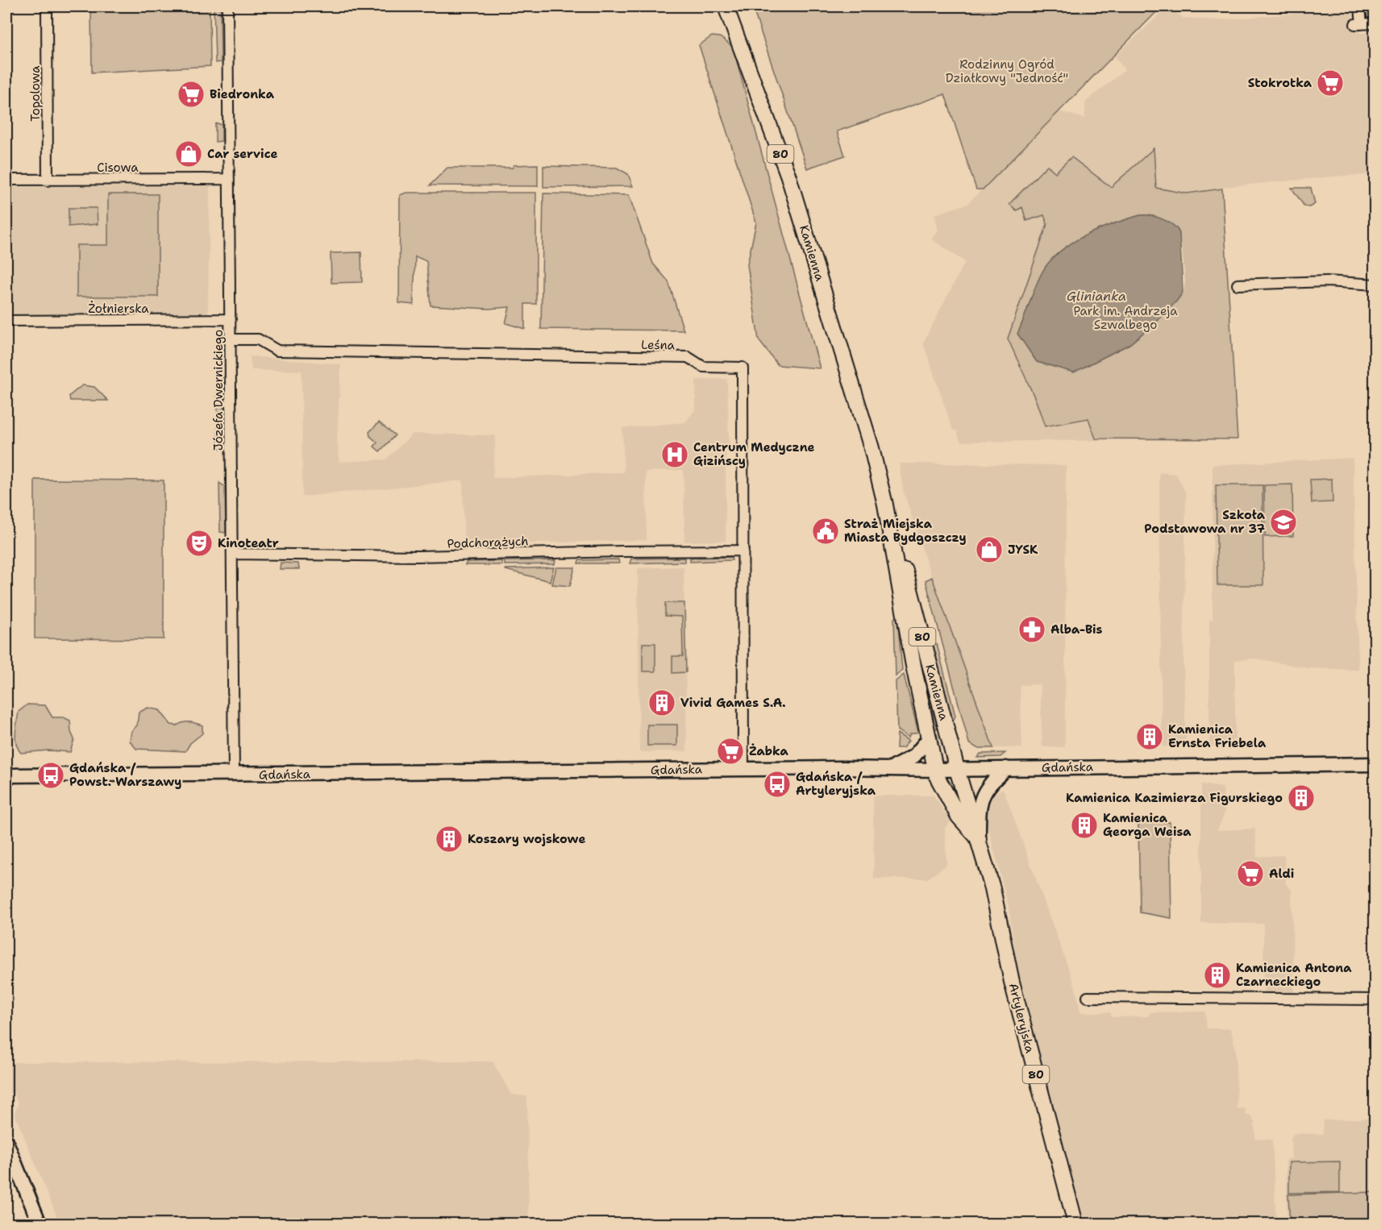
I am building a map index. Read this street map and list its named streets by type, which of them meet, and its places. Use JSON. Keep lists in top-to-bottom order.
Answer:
{
  "streets": {
    "main road": [
      "80",
      "Kamienna",
      "Gdańska",
      "Artyleryjska"
    ],
    "street": [
      "Topolowa",
      "Cisowa",
      "Żołnierska",
      "Leśna",
      "Józefa Dwernickiego",
      "Podchorążych"
    ]
  },
  "crossings": [
    ["Topolowa", "Cisowa"],
    ["Cisowa", "Józefa Dwernickiego"],
    ["Kamienna", "Gdańska"],
    ["Kamienna", "Artyleryjska"],
    ["Żołnierska", "Józefa Dwernickiego"],
    ["Leśna", "Józefa Dwernickiego"],
    ["Leśna", "Podchorążych"],
    ["Leśna", "Gdańska"],
    ["Józefa Dwernickiego", "Podchorążych"],
    ["Józefa Dwernickiego", "Gdańska"],
    ["Gdańska", "Artyleryjska"]
  ],
  "water": ["Glinianka"],
  "parks": ["Rodzinny Ogród Działkowy \"Jedność\"", "Park im. Andrzeja Szwalbego"],
  "places": {
    "supermarket": [
      "Stokrotka",
      "Biedronka",
      "Żabka",
      "Aldi"
    ],
    "shop": ["Car service", "JYSK"],
    "hospital": ["Centrum Medyczne Gizińscy"],
    "school or university": ["Szkoła Podstawowa nr 37"],
    "public building": ["Straż Miejska Miasta Bydgoszczy"],
    "theatre": ["Kinoteatr"],
    "pharmacy": ["Alba-Bis"],
    "building": [
      "Vivid Games S.A.",
      "Kamienica Ernsta Friebela",
      "Kamienica Kazimierza Figurskiego",
      "Kamienica Georga Weisa",
      "Koszary wojskowe",
      "Kamienica Antona Czarneckiego"
    ],
    "bus stop": ["Gdańska / Powst. Warszawy", "Gdańska / Artyleryjska"]
  }
}
